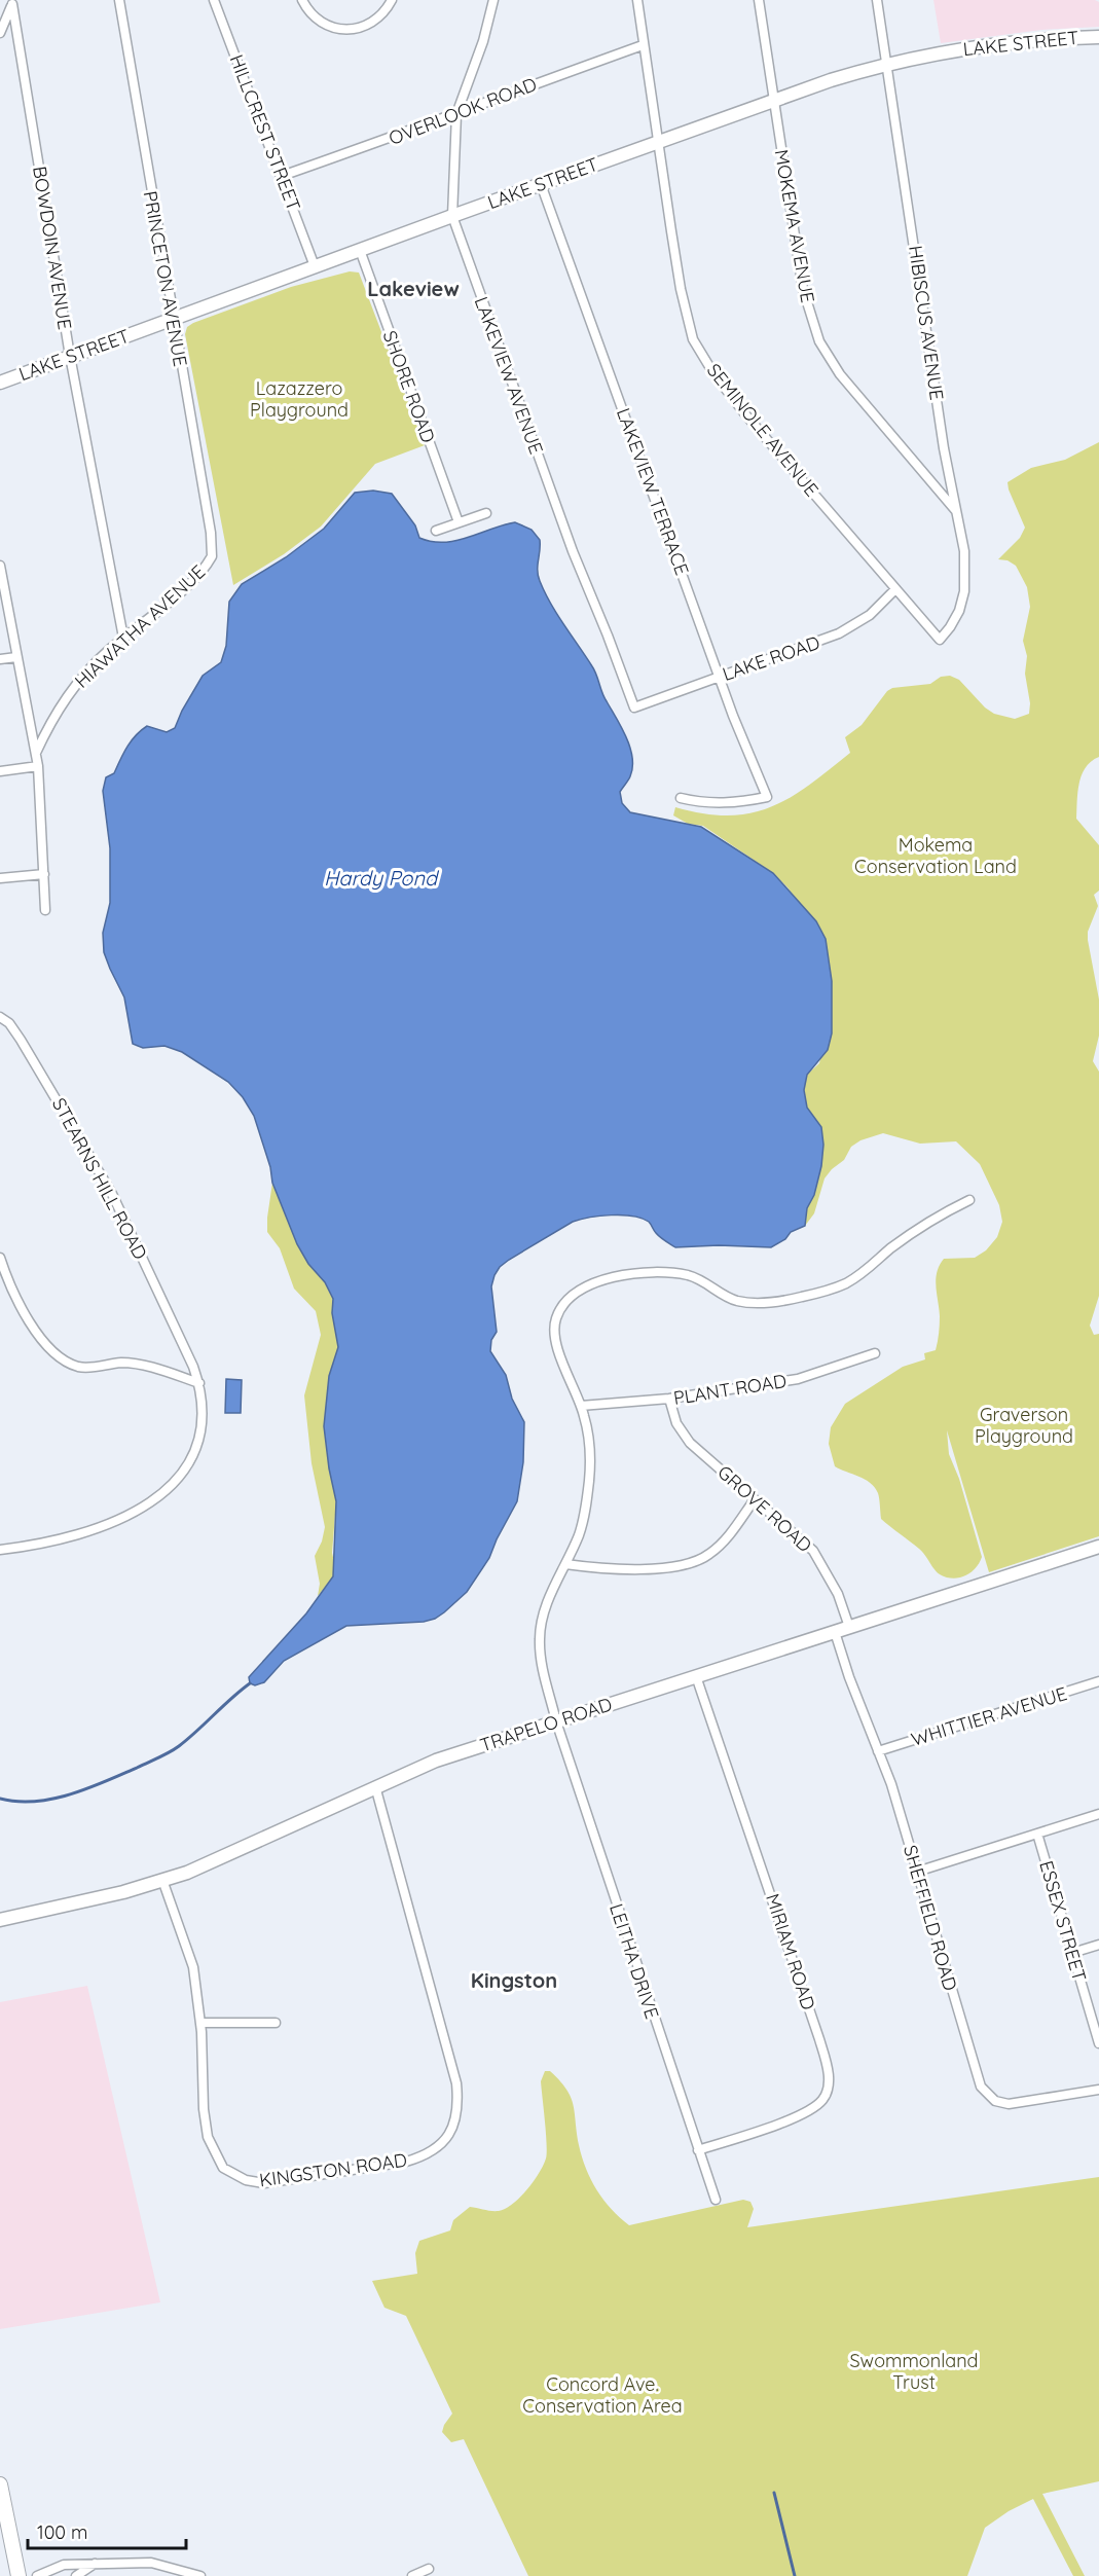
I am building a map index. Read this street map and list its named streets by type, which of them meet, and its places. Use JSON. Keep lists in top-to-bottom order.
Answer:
{
  "streets": {
    "main road": ["LAKE STREET", "TRAPELO ROAD"],
    "street": [
      "OVERLOOK ROAD",
      "HILLCREST STREET",
      "MOKEMA AVENUE",
      "BOWDOIN AVENUE",
      "PRINCETON AVENUE",
      "HIBISCUS AVENUE",
      "LAKEVIEW AVENUE",
      "SHORE ROAD",
      "SEMINOLE AVENUE",
      "LAKEVIEW TERRACE",
      "HIAWATHA AVENUE",
      "LAKE ROAD",
      "STEARNS HILL ROAD",
      "PLANT ROAD",
      "GROVE ROAD",
      "WHITTIER AVENUE",
      "SHEFFIELD ROAD",
      "ESSEX STREET",
      "MIRIAM ROAD",
      "LEITHA DRIVE",
      "KINGSTON ROAD"
    ]
  },
  "crossings": [
    ["LAKE STREET", "HILLCREST STREET"],
    ["LAKE STREET", "MOKEMA AVENUE"],
    ["LAKE STREET", "BOWDOIN AVENUE"],
    ["LAKE STREET", "PRINCETON AVENUE"],
    ["LAKE STREET", "HIBISCUS AVENUE"],
    ["LAKE STREET", "LAKEVIEW AVENUE"],
    ["LAKE STREET", "SHORE ROAD"],
    ["LAKE STREET", "SEMINOLE AVENUE"],
    ["LAKE STREET", "LAKEVIEW TERRACE"],
    ["OVERLOOK ROAD", "HILLCREST STREET"],
    ["OVERLOOK ROAD", "LAKEVIEW AVENUE"],
    ["OVERLOOK ROAD", "SEMINOLE AVENUE"],
    ["MOKEMA AVENUE", "HIBISCUS AVENUE"],
    ["BOWDOIN AVENUE", "HIAWATHA AVENUE"],
    ["PRINCETON AVENUE", "HIAWATHA AVENUE"],
    ["HIBISCUS AVENUE", "SEMINOLE AVENUE"],
    ["LAKEVIEW AVENUE", "LAKE ROAD"],
    ["SEMINOLE AVENUE", "LAKE ROAD"],
    ["LAKEVIEW TERRACE", "LAKE ROAD"],
    ["PLANT ROAD", "GROVE ROAD"],
    ["PLANT ROAD", "LEITHA DRIVE"],
    ["GROVE ROAD", "TRAPELO ROAD"],
    ["WHITTIER AVENUE", "SHEFFIELD ROAD"],
    ["TRAPELO ROAD", "SHEFFIELD ROAD"],
    ["TRAPELO ROAD", "MIRIAM ROAD"],
    ["TRAPELO ROAD", "LEITHA DRIVE"],
    ["TRAPELO ROAD", "KINGSTON ROAD"],
    ["MIRIAM ROAD", "LEITHA DRIVE"]
  ],
  "districts": ["Lakeview", "Kingston"],
  "water": ["Hardy Pond"],
  "parks": [
    "Lazazzero Playground",
    "Mokema Conservation Land",
    "Graverson Playground",
    "Swommonland Trust",
    "Concord Ave. Conservation Area"
  ],
  "scale_bar": "100 m"
}
